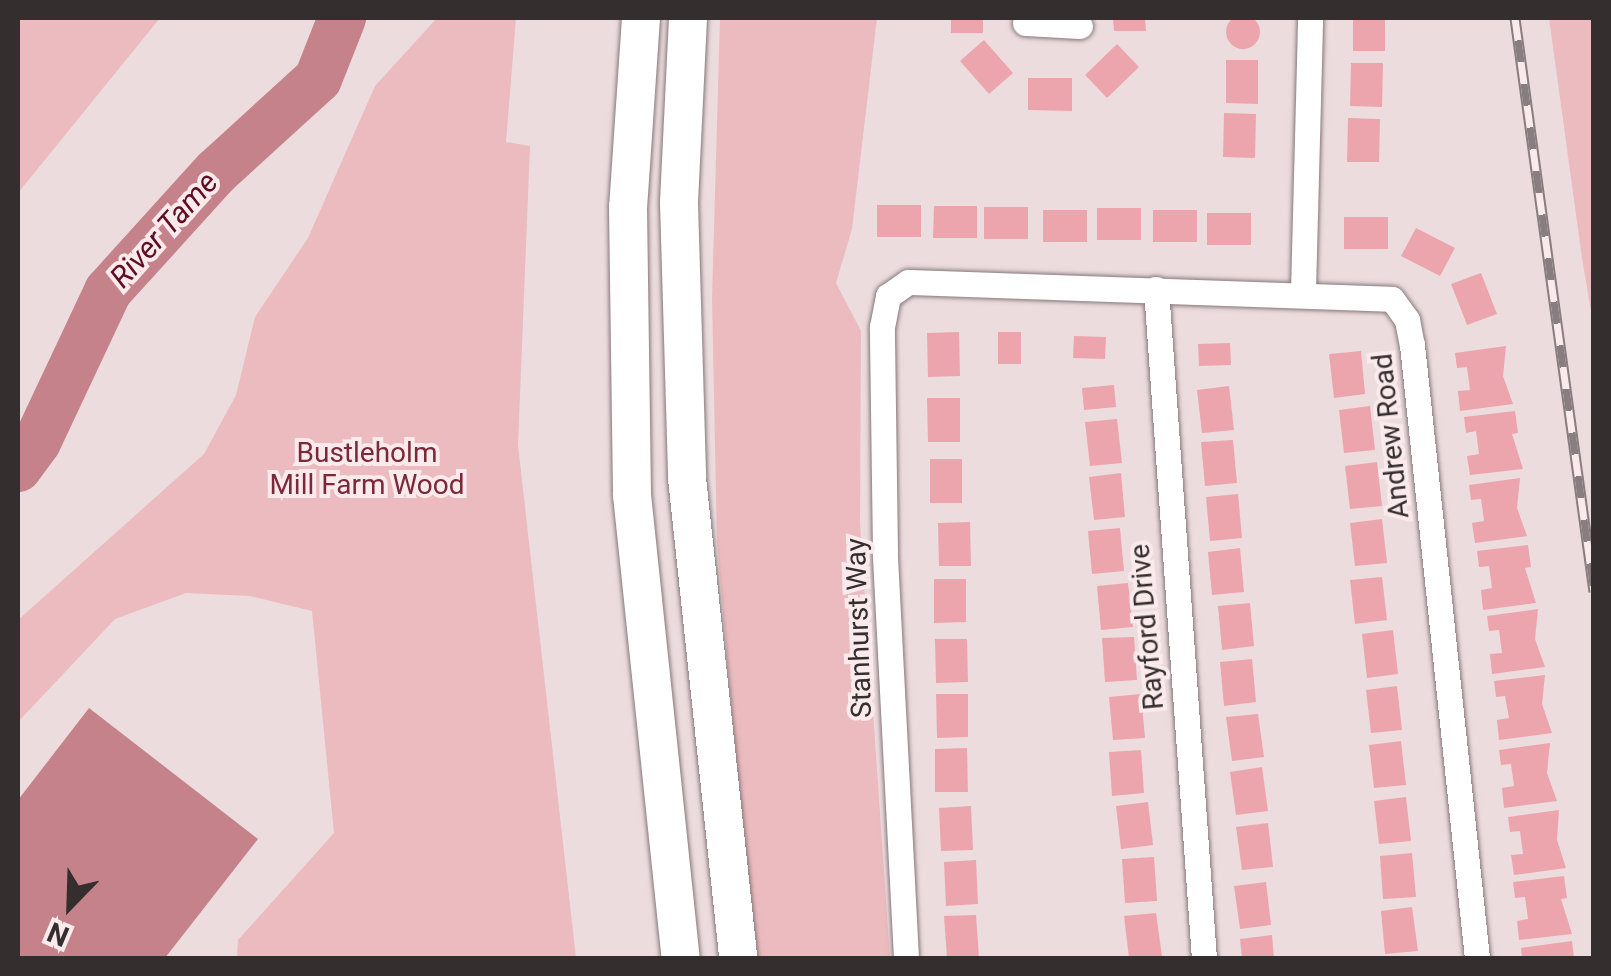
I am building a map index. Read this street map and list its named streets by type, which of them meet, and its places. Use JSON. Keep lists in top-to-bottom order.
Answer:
{
  "streets": {
    "street": ["Andrew Road", "Rayford Drive", "Stanhurst Way"]
  },
  "crossings": [
    ["Andrew Road", "Rayford Drive"],
    ["Andrew Road", "Stanhurst Way"]
  ],
  "water": ["River Tame"],
  "parks": ["Bustleholm Mill Farm Wood"],
  "north": "bottom left"
}
